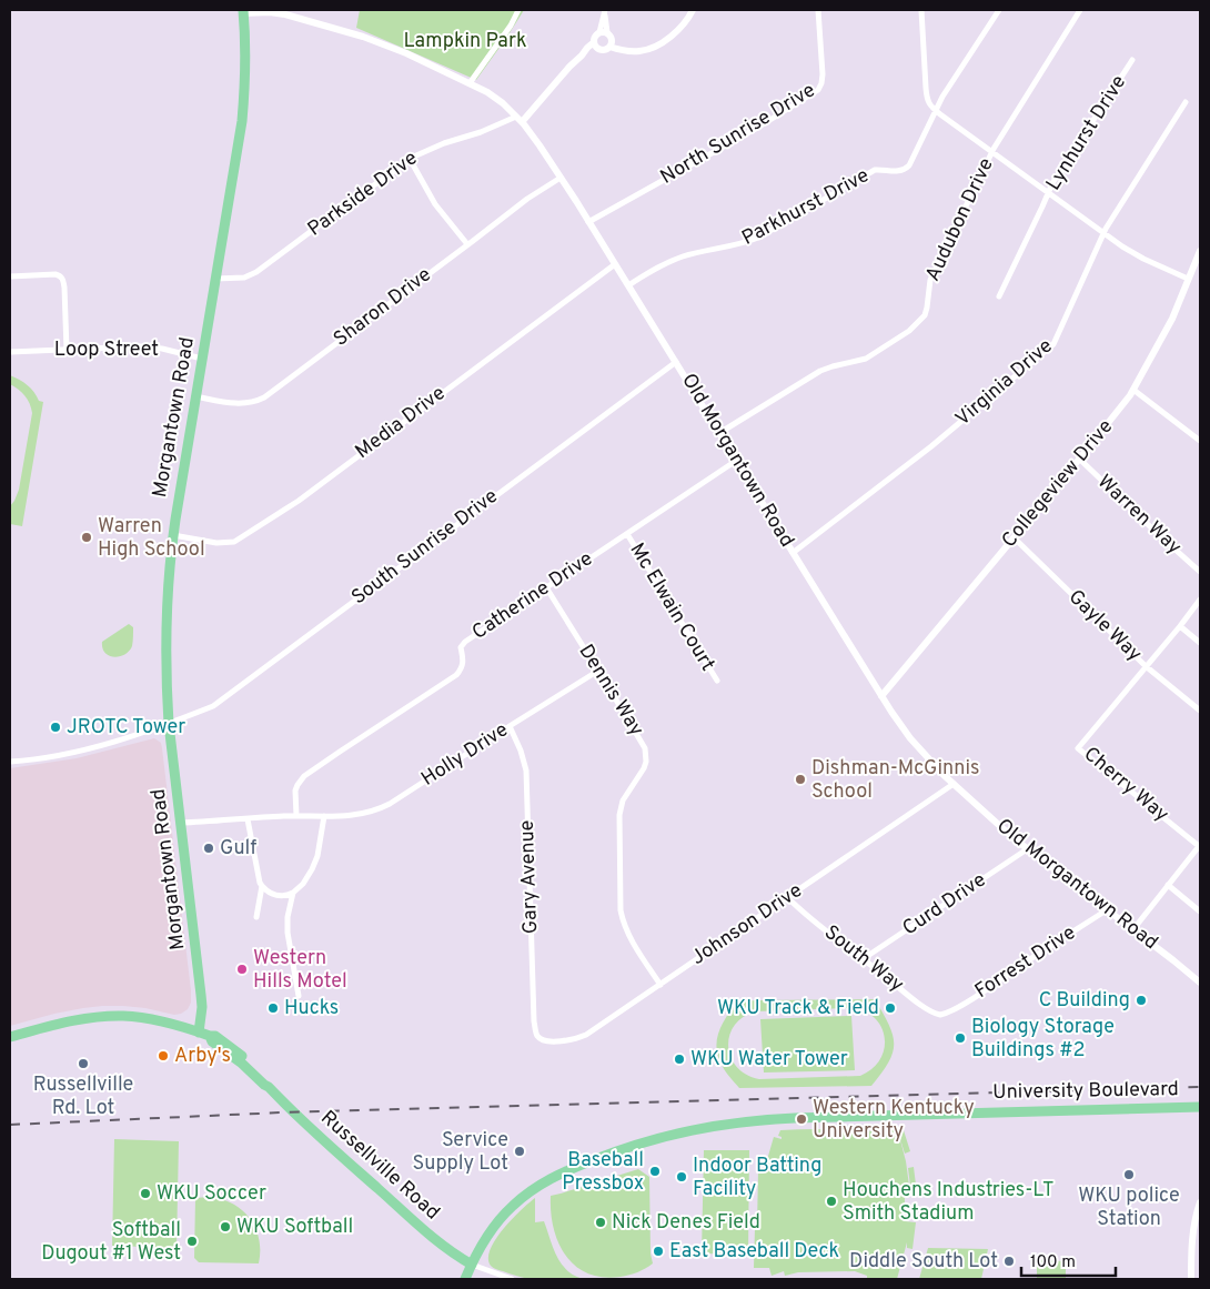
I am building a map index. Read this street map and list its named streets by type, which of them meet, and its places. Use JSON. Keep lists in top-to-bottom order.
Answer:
{
  "streets": {
    "main road": ["Morgantown Road", "University Boulevard", "Russellville Road"],
    "street": [
      "Lynhurst Drive",
      "North Sunrise Drive",
      "Parkside Drive",
      "Parkhurst Drive",
      "Audubon Drive",
      "Sharon Drive",
      "Loop Street",
      "Virginia Drive",
      "Media Drive",
      "Old Morgantown Road",
      "Collegeview Drive",
      "Warren Way",
      "South Sunrise Drive",
      "Catherine Drive",
      "Mc Elwain Court",
      "Gayle Way",
      "Dennis Way",
      "Holly Drive",
      "Cherry Way",
      "Gary Avenue",
      "Curd Drive",
      "Johnson Drive",
      "South Way",
      "Forrest Drive"
    ]
  },
  "crossings": [
    ["North Sunrise Drive", "Old Morgantown Road"],
    ["Parkside Drive", "Morgantown Road"],
    ["Parkside Drive", "Old Morgantown Road"],
    ["Parkhurst Drive", "Old Morgantown Road"],
    ["Audubon Drive", "Old Morgantown Road"],
    ["Sharon Drive", "Morgantown Road"],
    ["Sharon Drive", "Old Morgantown Road"],
    ["Loop Street", "Morgantown Road"],
    ["Virginia Drive", "Old Morgantown Road"],
    ["Morgantown Road", "Media Drive"],
    ["Morgantown Road", "Old Morgantown Road"],
    ["Morgantown Road", "South Sunrise Drive"],
    ["Morgantown Road", "Holly Drive"],
    ["Morgantown Road", "Russellville Road"],
    ["Media Drive", "Old Morgantown Road"],
    ["Old Morgantown Road", "Collegeview Drive"],
    ["Old Morgantown Road", "South Sunrise Drive"],
    ["Old Morgantown Road", "Catherine Drive"],
    ["Old Morgantown Road", "Curd Drive"],
    ["Old Morgantown Road", "Johnson Drive"],
    ["Old Morgantown Road", "Forrest Drive"],
    ["Collegeview Drive", "Warren Way"],
    ["Collegeview Drive", "Gayle Way"],
    ["Catherine Drive", "Mc Elwain Court"],
    ["Catherine Drive", "Dennis Way"],
    ["Catherine Drive", "Holly Drive"],
    ["Gayle Way", "Cherry Way"],
    ["Dennis Way", "Holly Drive"],
    ["Dennis Way", "Johnson Drive"],
    ["Holly Drive", "Gary Avenue"],
    ["Gary Avenue", "Johnson Drive"],
    ["Curd Drive", "South Way"],
    ["Johnson Drive", "South Way"],
    ["South Way", "Forrest Drive"],
    ["University Boulevard", "Russellville Road"]
  ],
  "parks": ["Lampkin Park"],
  "places": [
    "Warren High School",
    "JROTC Tower",
    "Dishman-McGinnis School",
    "Gulf",
    "Western Hills Motel",
    "C Building",
    "Hucks",
    "WKU Track & Field",
    "Biology Storage Buildings #2",
    "Arby's",
    "WKU Water Tower",
    "Russellville Rd. Lot",
    "Western Kentucky University",
    "Service Supply Lot",
    "Baseball Pressbox",
    "WKU police Station",
    "Indoor Batting Facility",
    "WKU Soccer",
    "Houchens Industries-LT Smith Stadium",
    "Nick Denes Field",
    "WKU Softball",
    "Softball Dugout #1 West",
    "East Baseball Deck",
    "Diddle South Lot"
  ],
  "scale_bar": "100 m"
}
